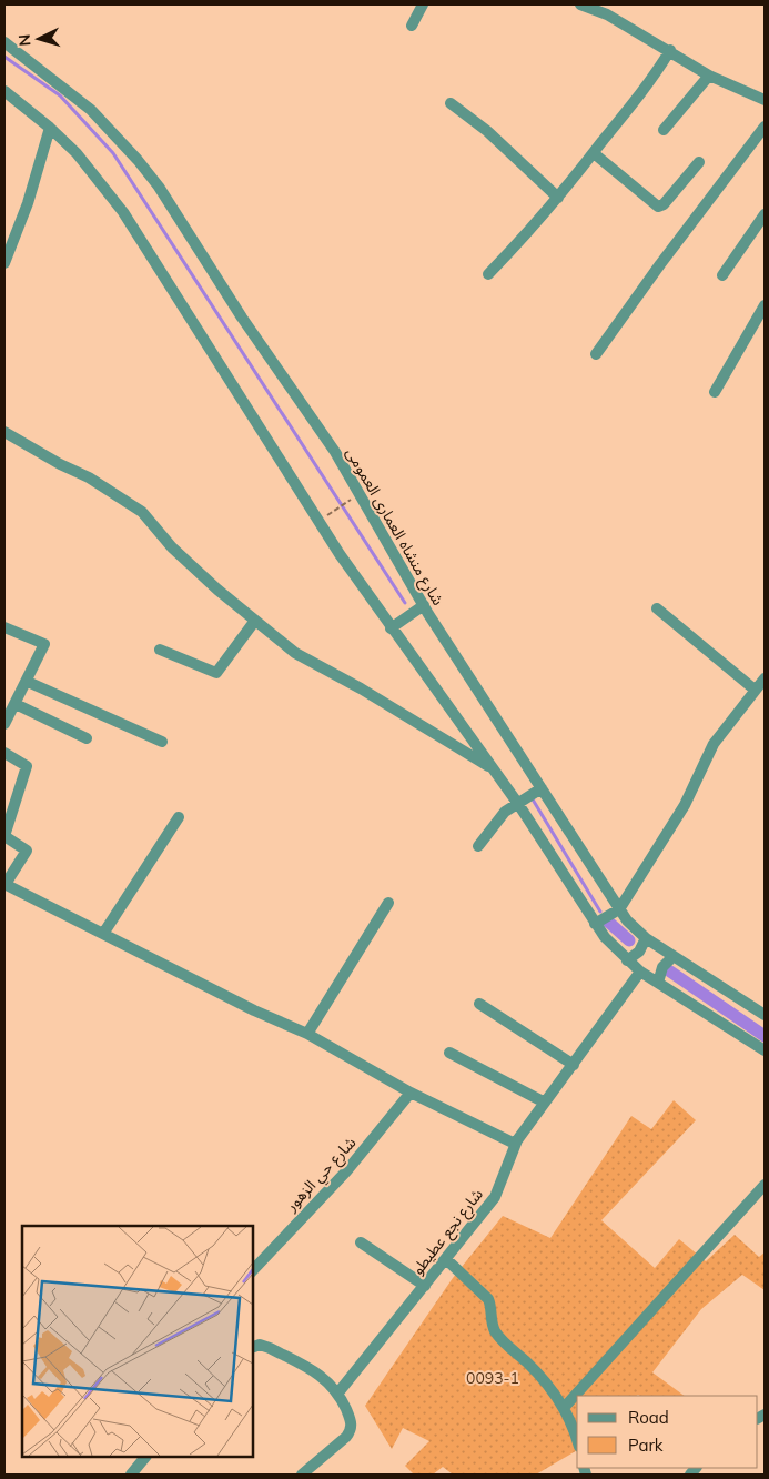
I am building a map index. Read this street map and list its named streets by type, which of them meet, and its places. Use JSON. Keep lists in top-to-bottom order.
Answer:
{
  "streets": {
    "street": ["شارع منشاه العمارى العمومى", "شارع حي الزهور", "شارع نجع عطيطو"]
  },
  "parks": ["0093-1"],
  "legend": ["Road", "Park"],
  "north": "left"
}
